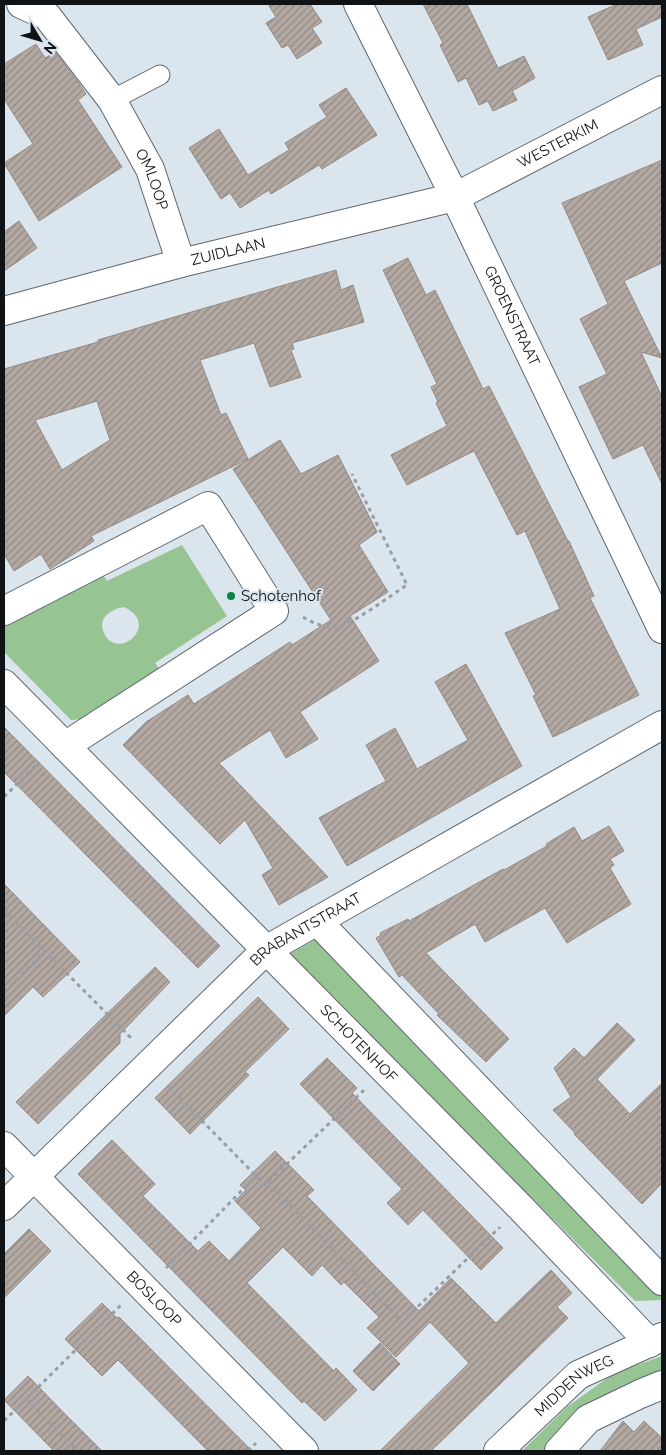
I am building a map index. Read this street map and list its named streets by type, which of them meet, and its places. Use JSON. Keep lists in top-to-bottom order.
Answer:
{
  "streets": {
    "street": [
      "WESTERKIM",
      "OMLOOP",
      "ZUIDLAAN",
      "GROENSTRAAT",
      "BRABANTSTRAAT",
      "SCHOTENHOF",
      "BOSLOOP",
      "MIDDENWEG"
    ]
  },
  "crossings": [
    ["WESTERKIM", "ZUIDLAAN"],
    ["WESTERKIM", "GROENSTRAAT"],
    ["OMLOOP", "ZUIDLAAN"],
    ["ZUIDLAAN", "GROENSTRAAT"],
    ["BRABANTSTRAAT", "SCHOTENHOF"],
    ["BRABANTSTRAAT", "BOSLOOP"],
    ["SCHOTENHOF", "MIDDENWEG"]
  ],
  "places": ["Schotenhof"],
  "north": "bottom right"
}
